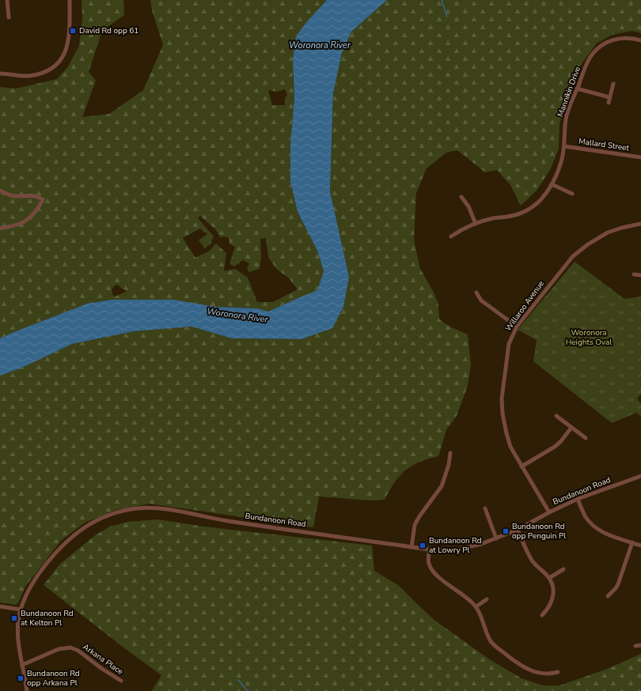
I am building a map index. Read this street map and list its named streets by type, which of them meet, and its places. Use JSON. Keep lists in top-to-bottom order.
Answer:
{
  "streets": {
    "street": [
      "Mannikin Drive",
      "Mallard Street",
      "Willaroo Avenue",
      "Bundanoon Road",
      "Arkana Place"
    ]
  },
  "crossings": [
    ["Mannikin Drive", "Mallard Street"],
    ["Willaroo Avenue", "Bundanoon Road"],
    ["Bundanoon Road", "Arkana Place"]
  ],
  "water": ["Woronora River"],
  "parks": ["Woronora Heights Oval"],
  "places": {
    "transit": [
      "David Rd opp 61",
      "Bundanoon Rd opp Penguin Pl",
      "Bundanoon Rd at Lowry Pl",
      "Bundanoon Rd at Kelton Pl",
      "Bundanoon Rd opp Arkana Pl"
    ]
  }
}
